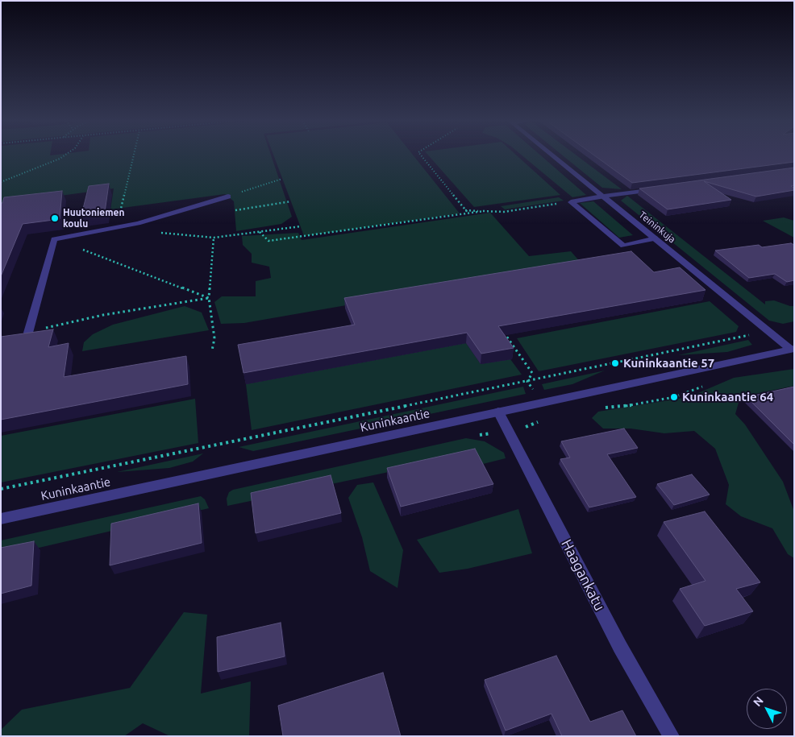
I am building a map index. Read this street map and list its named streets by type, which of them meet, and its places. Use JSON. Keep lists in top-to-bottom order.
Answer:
{
  "streets": {
    "street": ["Teininkuja", "Kuninkaantie", "Haagankatu"]
  },
  "crossings": [
    ["Teininkuja", "Kuninkaantie"],
    ["Kuninkaantie", "Haagankatu"]
  ],
  "places": ["Huutoniemen koulu", "Kuninkaantie 57", "Kuninkaantie 64"],
  "north": "top left"
}
